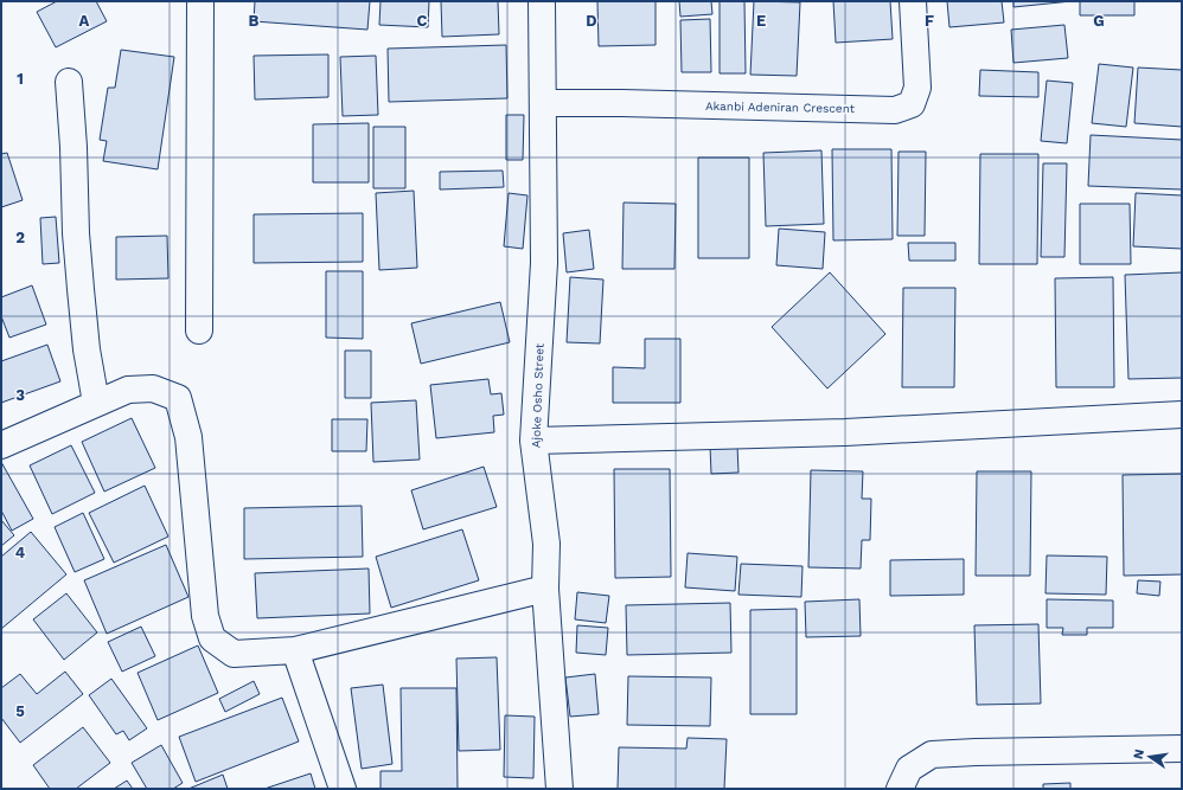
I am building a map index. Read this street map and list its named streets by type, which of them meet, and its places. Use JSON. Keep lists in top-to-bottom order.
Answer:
{
  "streets": {
    "street": ["Akanbi Adeniran Crescent", "Ajoke Osho Street"]
  },
  "crossings": [
    ["Akanbi Adeniran Crescent", "Ajoke Osho Street"]
  ],
  "north": "left",
  "grid": {
    "columns": [
      "A",
      "B",
      "C",
      "D",
      "E",
      "F",
      "G"
    ],
    "rows": [
      "1",
      "2",
      "3",
      "4",
      "5"
    ]
  }
}
